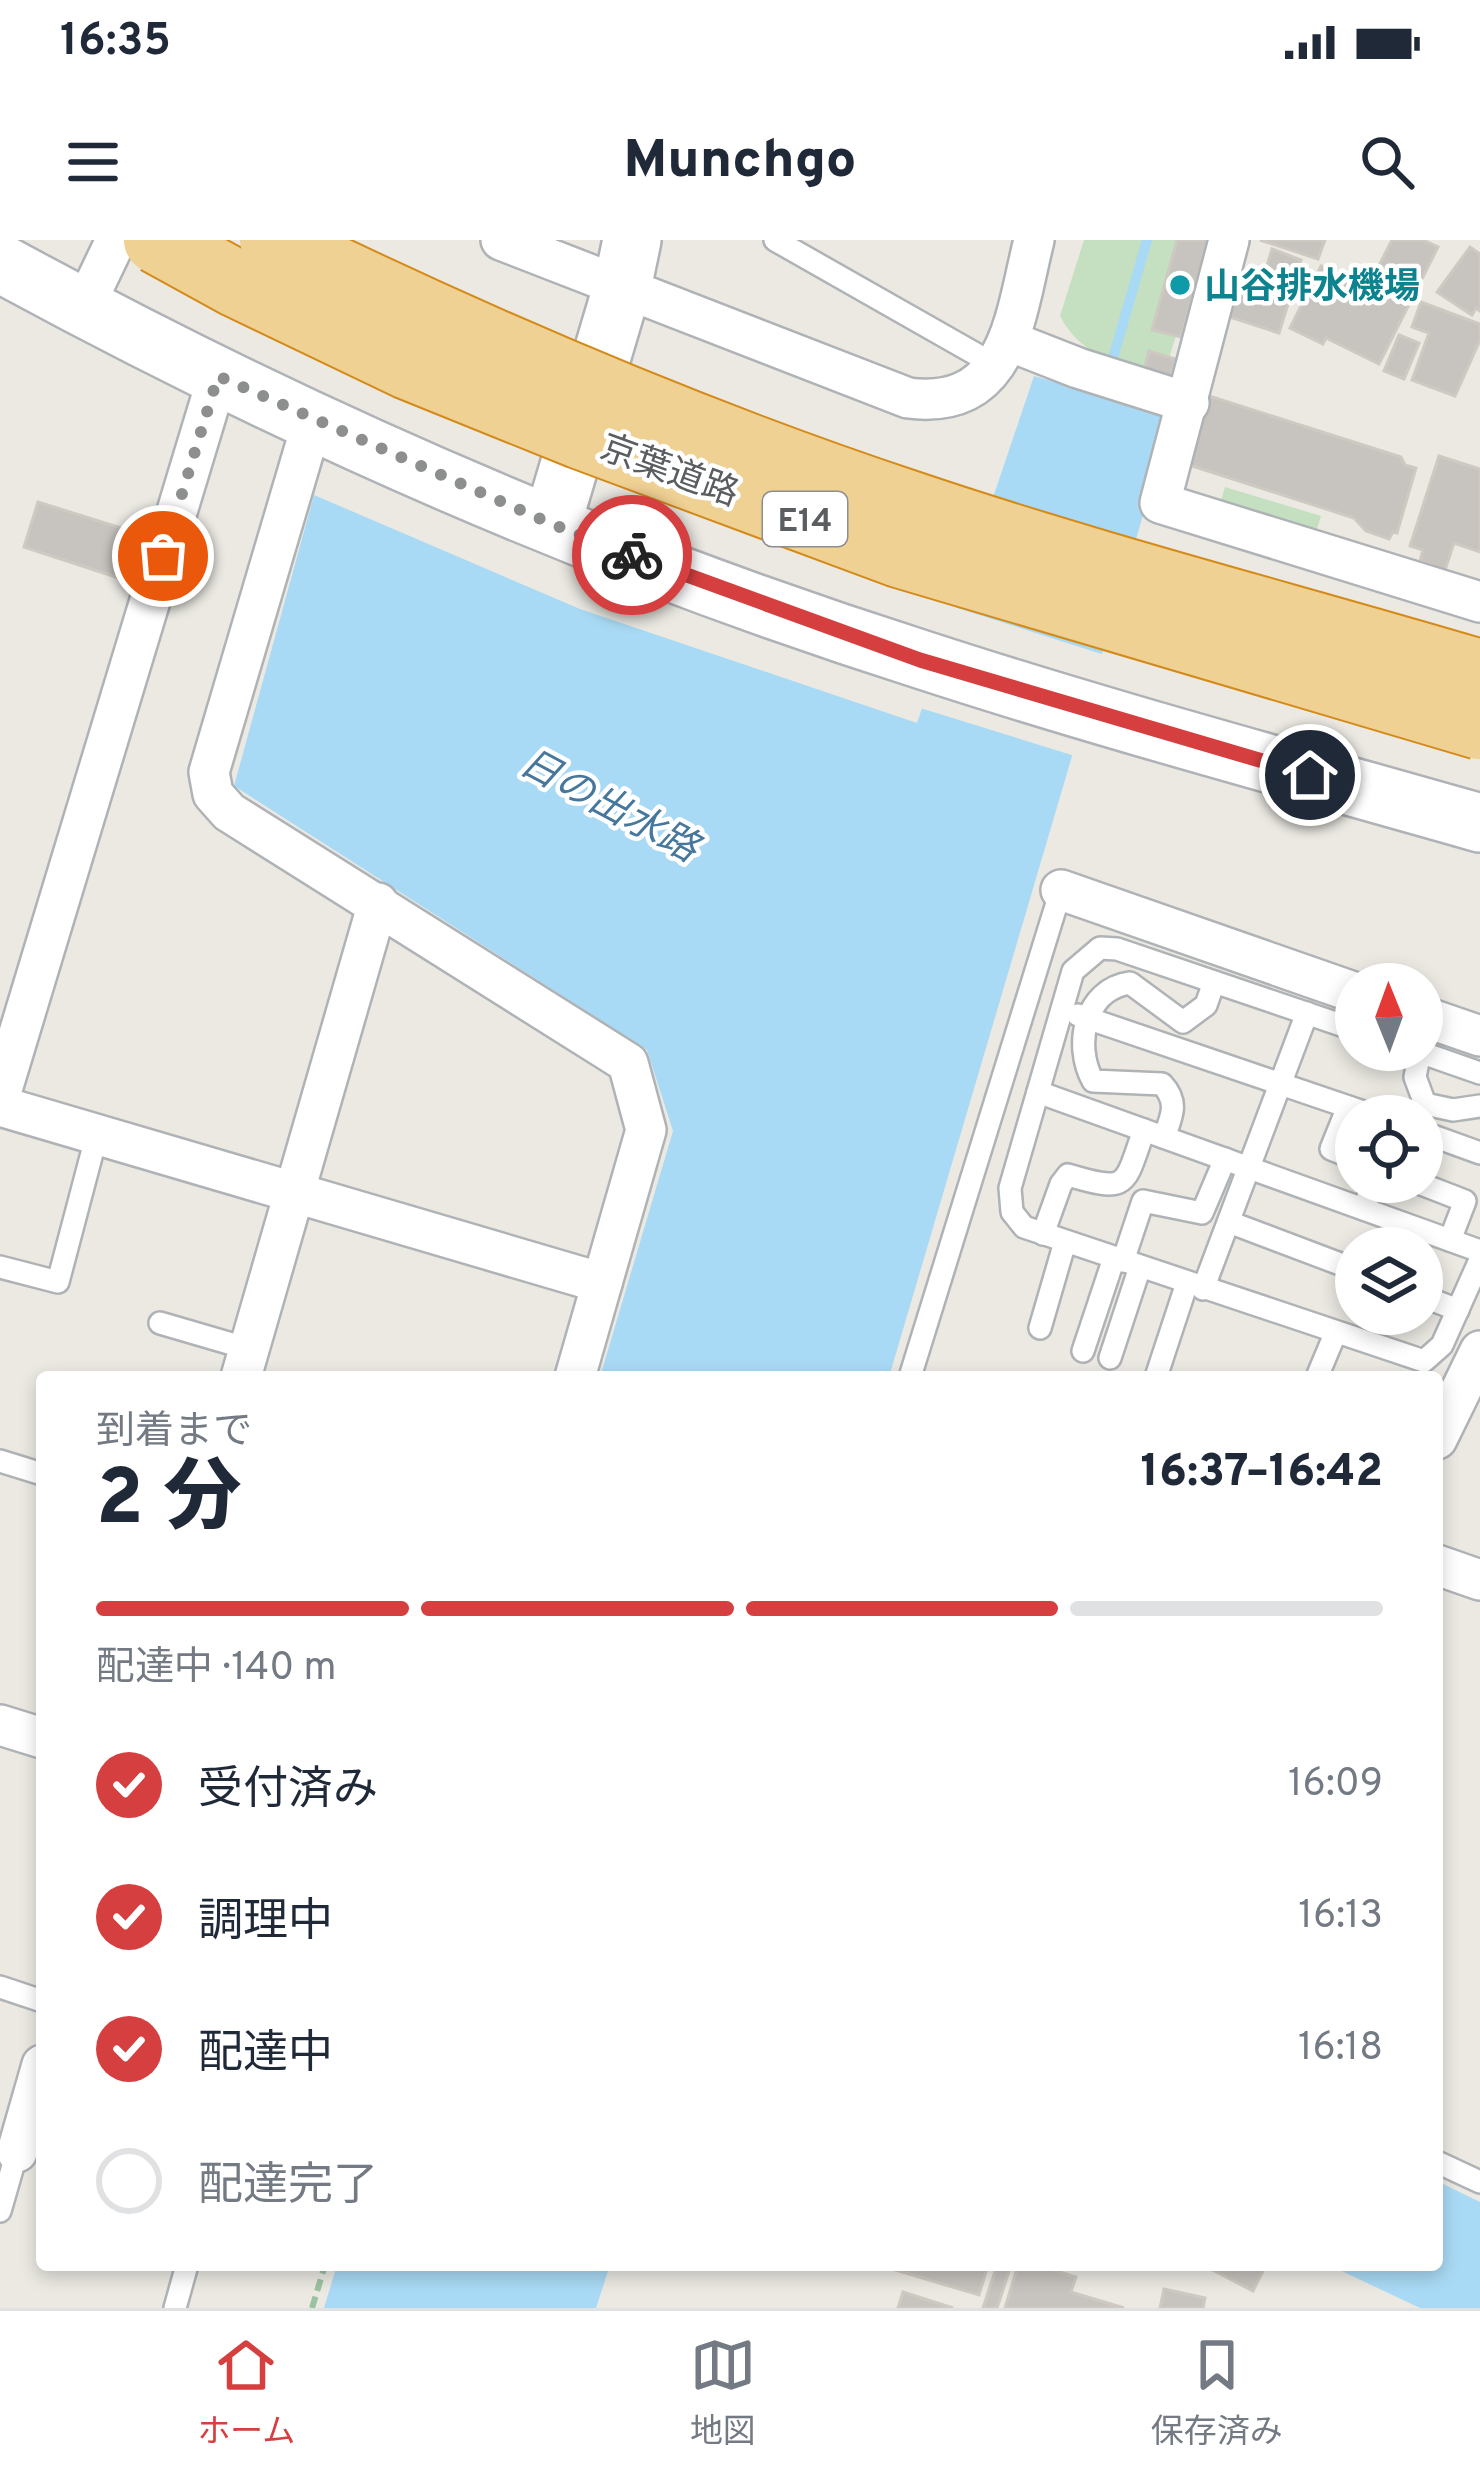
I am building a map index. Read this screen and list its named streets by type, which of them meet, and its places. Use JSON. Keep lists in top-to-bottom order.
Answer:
{
  "streets": {
    "highway": ["京葉道路", "E14"]
  },
  "water": ["日の出水路"],
  "places": ["山谷排水機場"],
  "north": "top",
  "page": {
    "status": "16:35",
    "header": "Munchgo",
    "heading": ["2 分", "到着まで", "16:37–16:42"],
    "bar": "配達中 · 140 m",
    "list": [
      ["受付済み", "16:09"],
      ["調理中", "16:13"],
      ["配達中", "16:18"],
      "配達完了"
    ],
    "tabs": ["ホーム", "地図", "保存済み"]
  }
}
